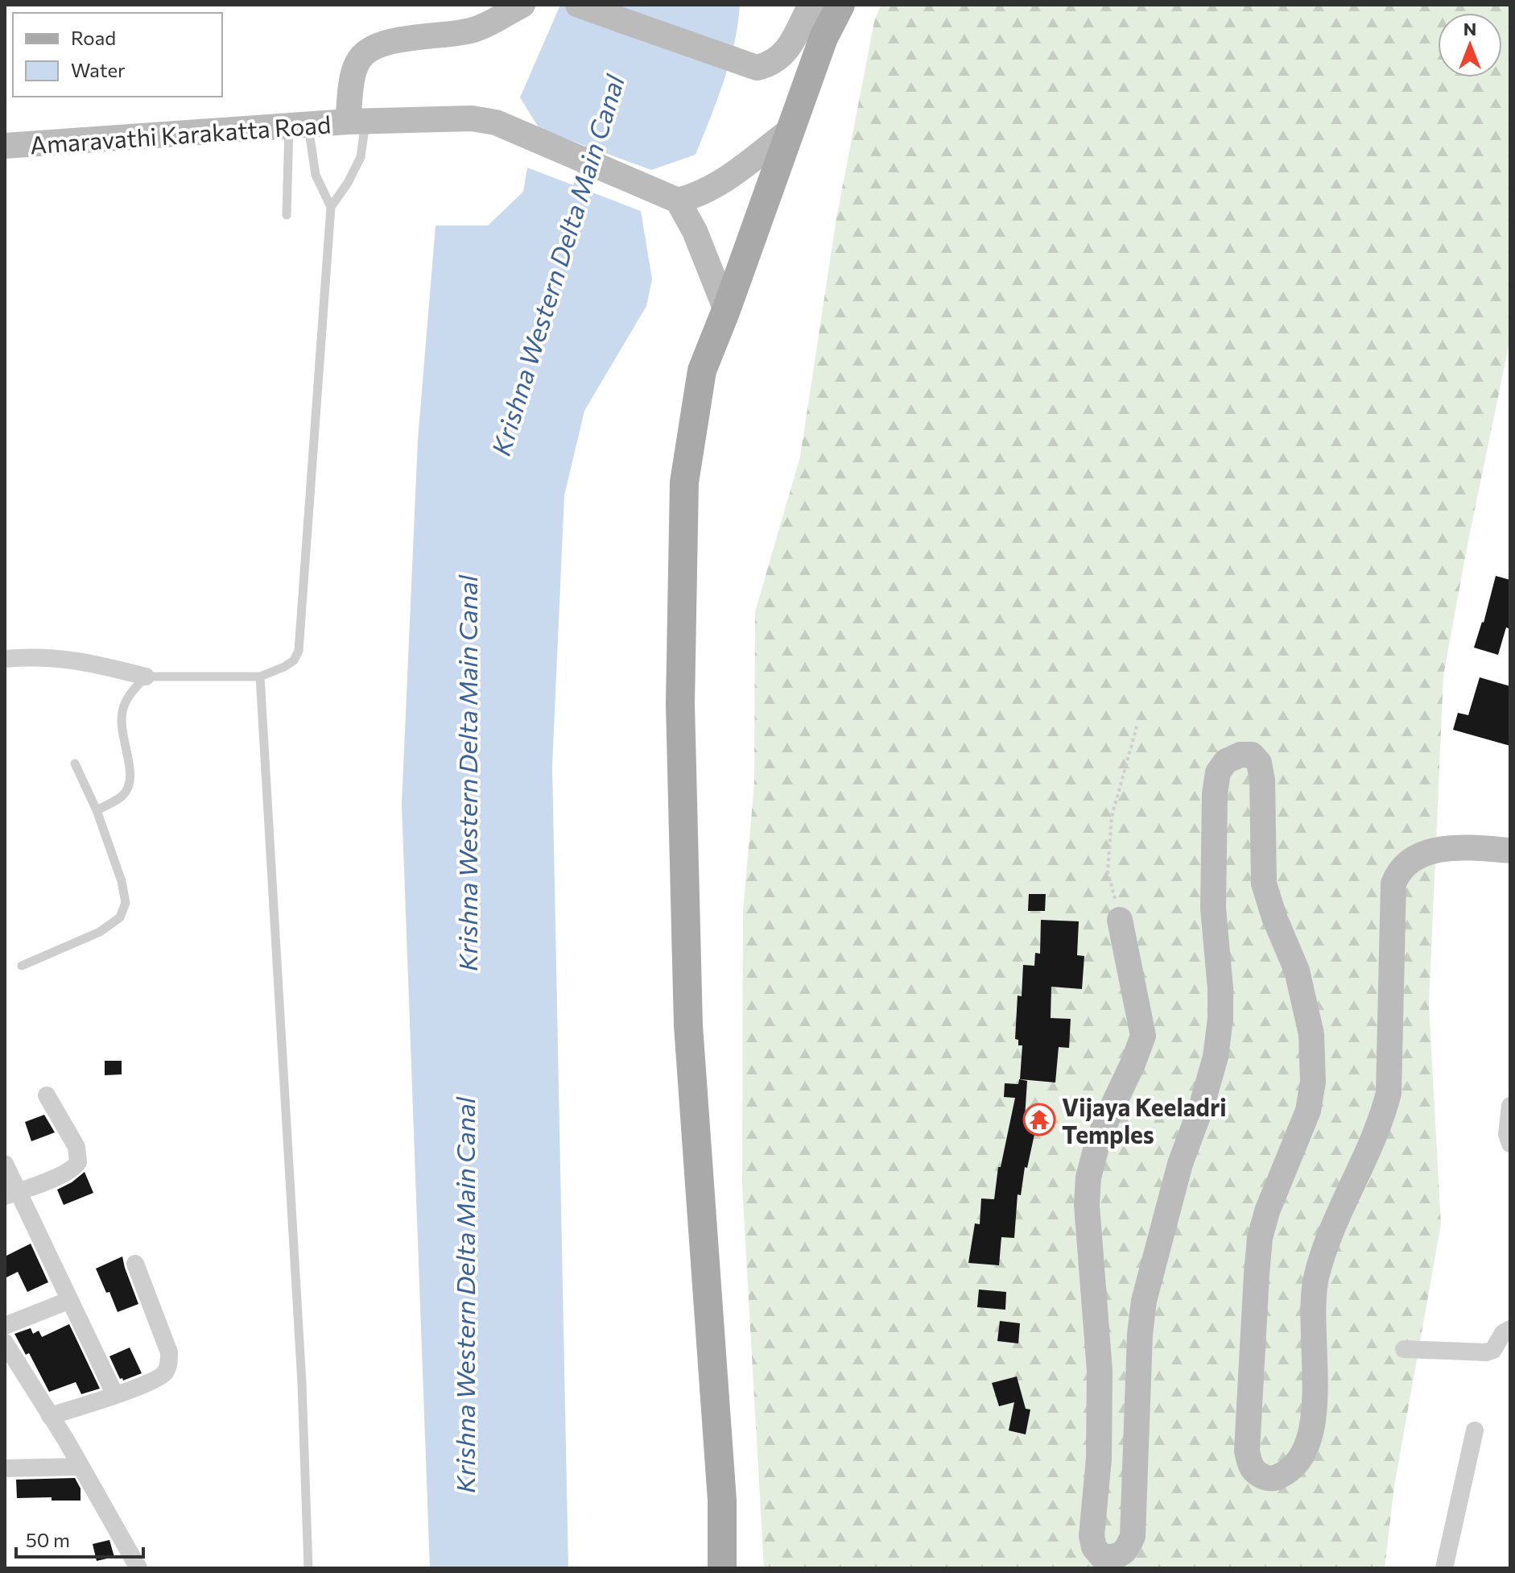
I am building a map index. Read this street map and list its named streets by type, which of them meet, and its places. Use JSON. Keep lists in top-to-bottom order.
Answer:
{
  "streets": {
    "street": ["Amaravathi Karakatta Road"]
  },
  "water": ["Krishna Western Delta Main Canal"],
  "places": {
    "temple": ["Vijaya Keeladri Temples"]
  },
  "legend": ["Road", "Water"],
  "scale_bar": "50 m",
  "north": "top"
}
